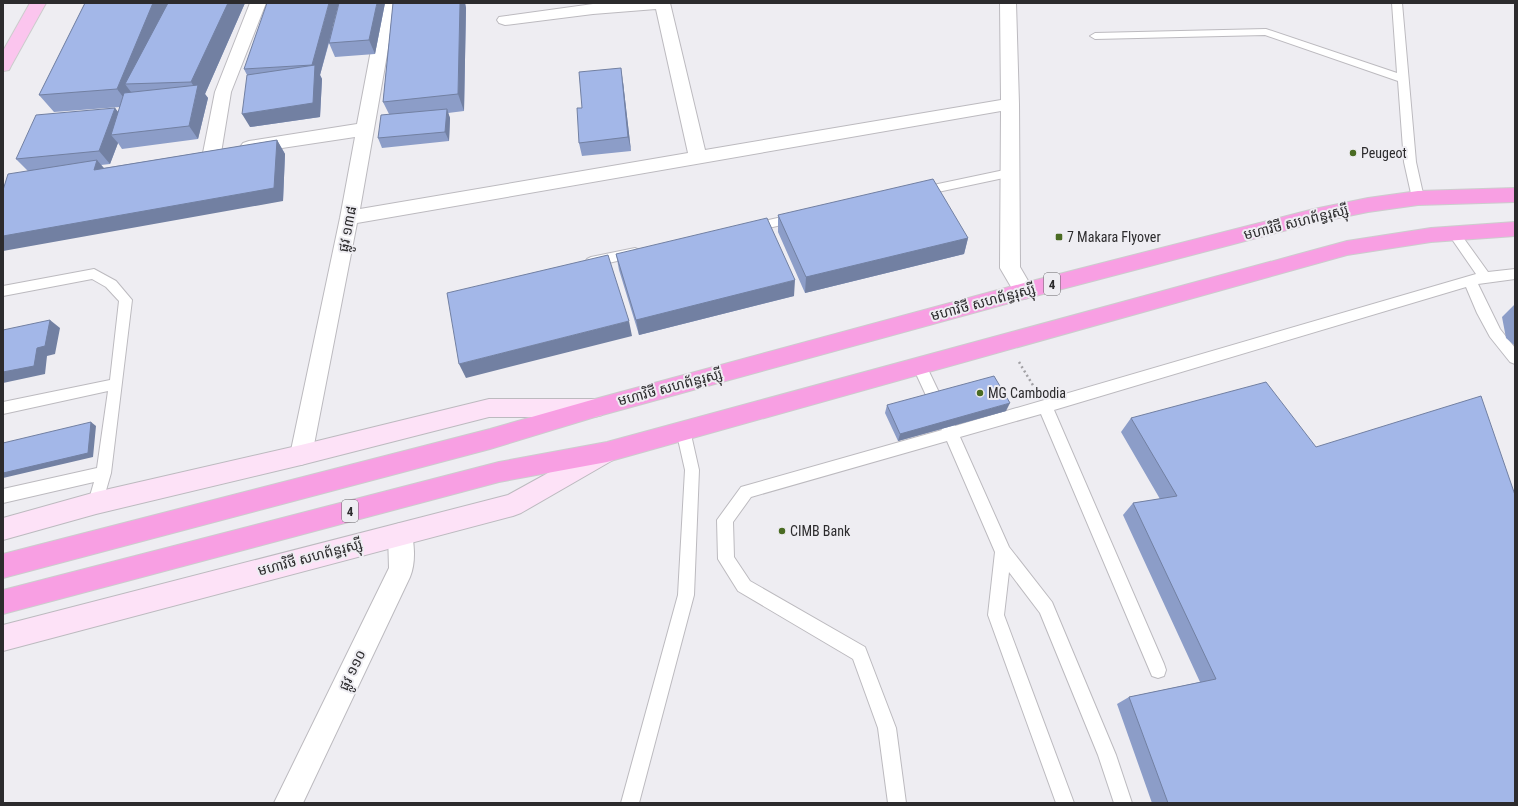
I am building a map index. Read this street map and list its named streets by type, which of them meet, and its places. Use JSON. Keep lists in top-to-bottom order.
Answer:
{
  "streets": {
    "highway": ["មហាវិថី សហព័ន្ធរុស្ស៊ី", "4"],
    "street": ["ផ្លូវ ១៣៨", "ផ្លូវ ១១០"]
  },
  "crossings": [
    ["មហាវិថី សហព័ន្ធរុស្ស៊ី", "ផ្លូវ ១៣៨"],
    ["មហាវិថី សហព័ន្ធរុស្ស៊ី", "ផ្លូវ ១១០"]
  ],
  "places": {
    "other": ["Peugeot", "MG Cambodia", "CIMB Bank"],
    "transit": ["7 Makara Flyover"]
  }
}
